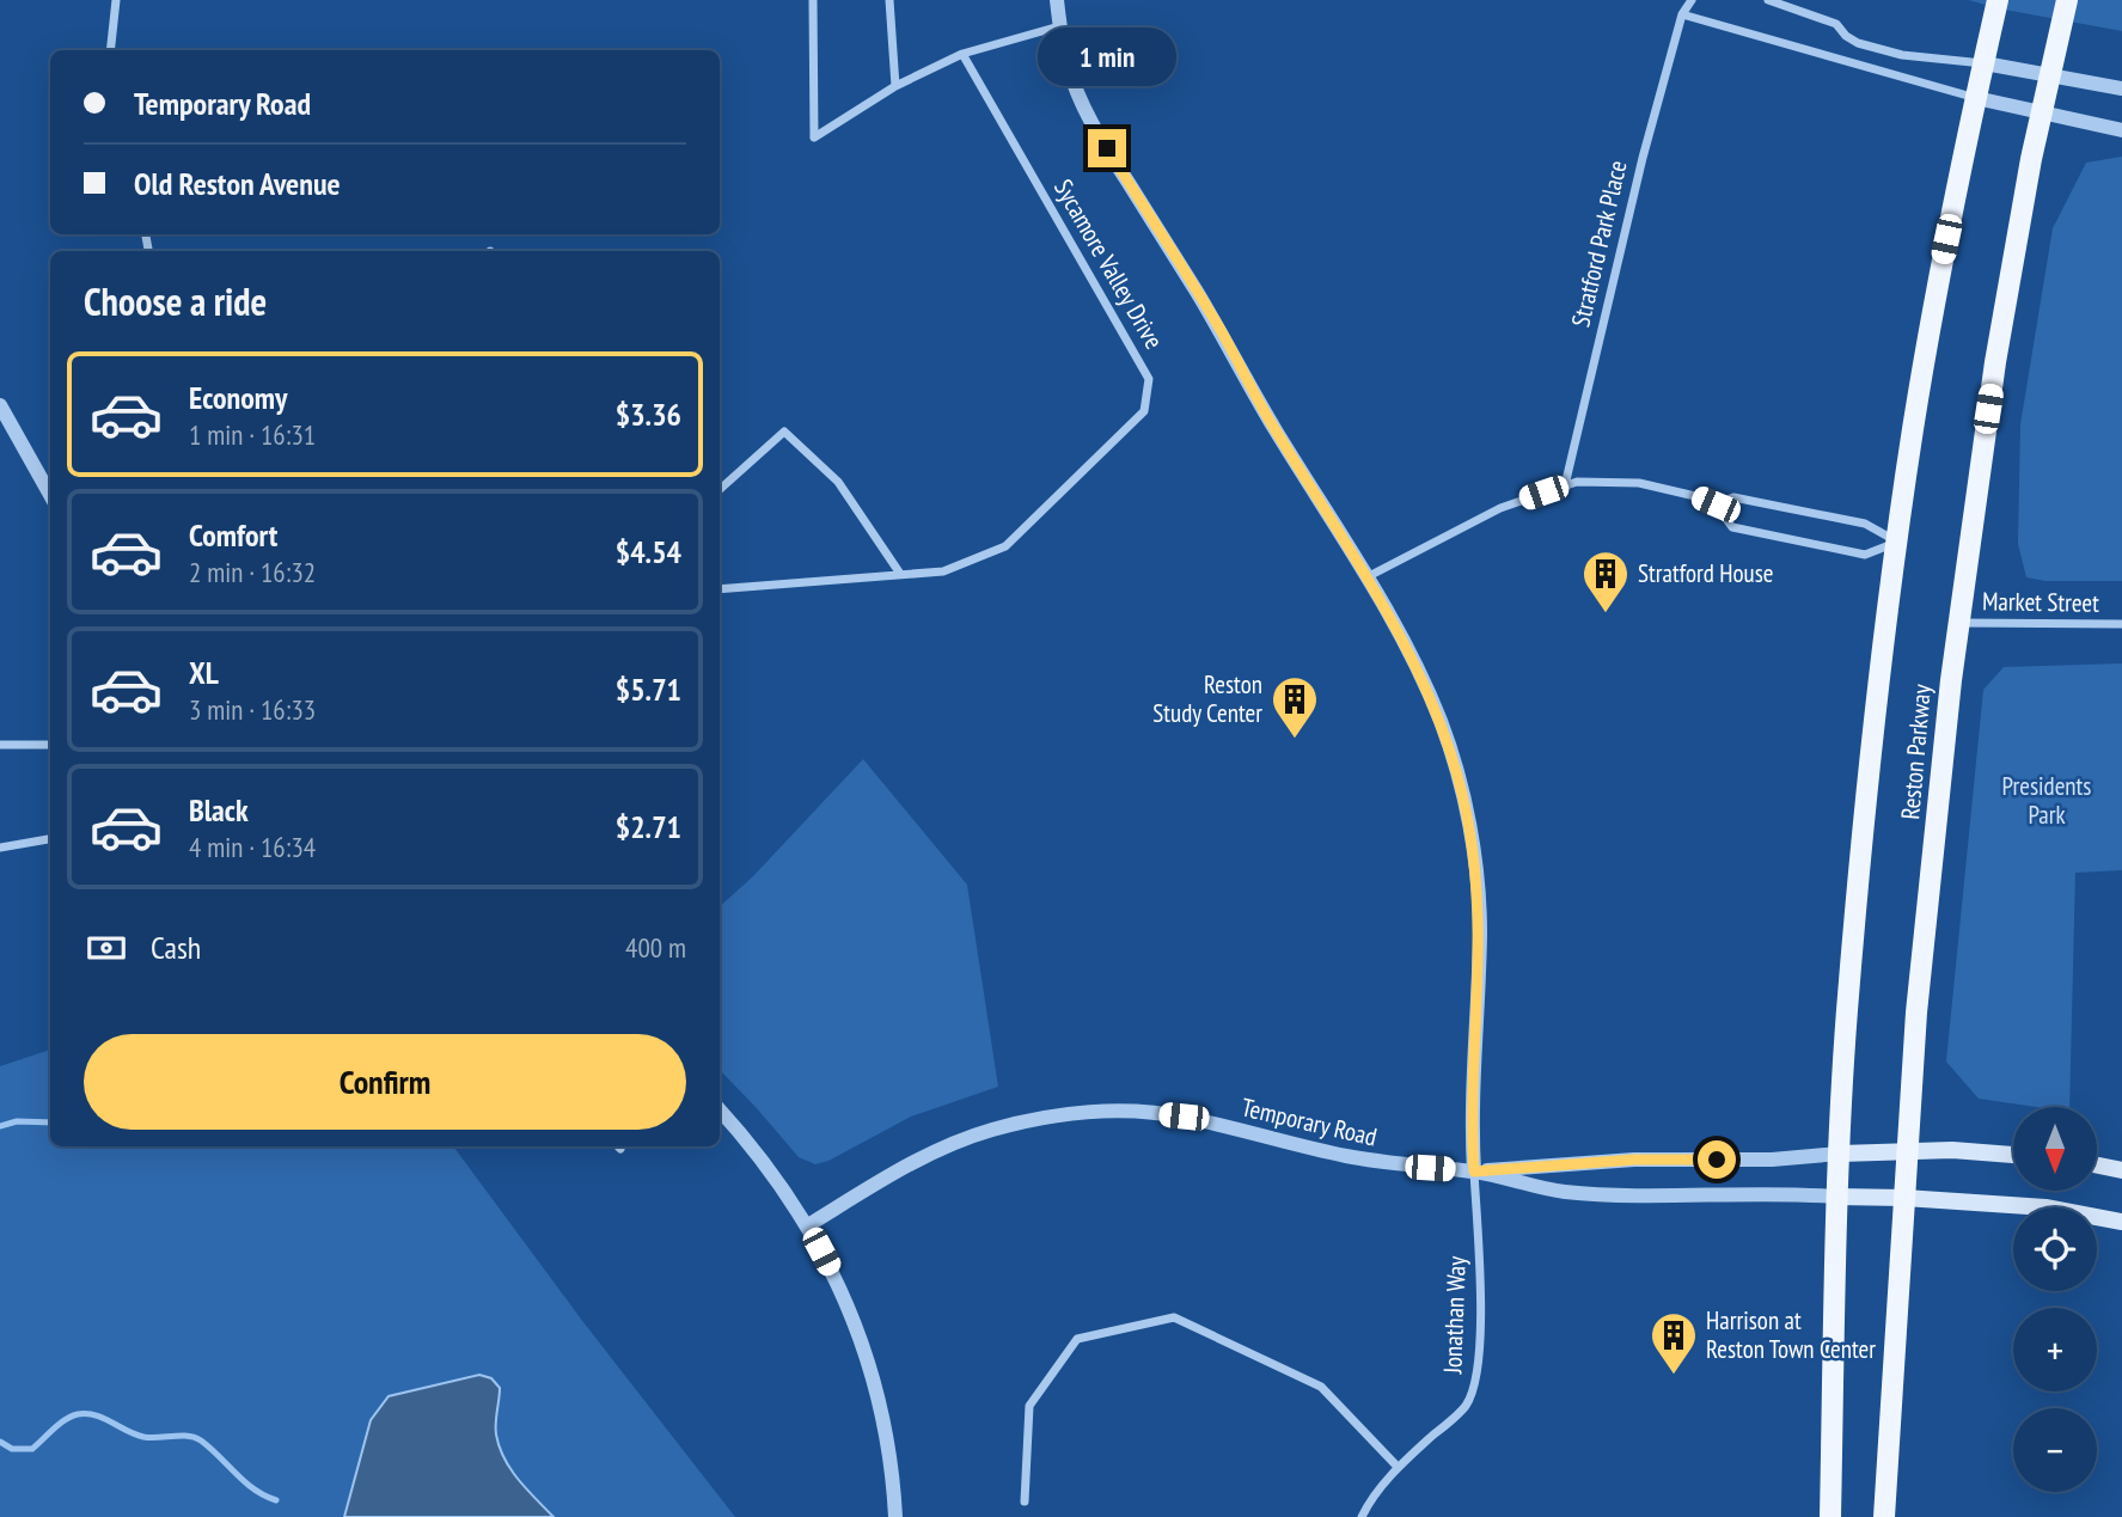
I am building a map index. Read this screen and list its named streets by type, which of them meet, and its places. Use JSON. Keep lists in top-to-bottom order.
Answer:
{
  "streets": {
    "main road": ["Reston Parkway"],
    "street": [
      "Stratford Park Place",
      "Sycamore Valley Drive",
      "Market Street",
      "Temporary Road",
      "Jonathan Way"
    ]
  },
  "crossings": [
    ["Market Street", "Reston Parkway"],
    ["Reston Parkway", "Temporary Road"],
    ["Temporary Road", "Jonathan Way"]
  ],
  "parks": ["Presidents Park"],
  "places": {
    "building": ["Stratford House", "Reston Study Center", "Harrison at Reston Town Center"]
  },
  "north": "bottom",
  "page": {
    "bubble": "1 min",
    "banner": ["Temporary Road", "Old Reston Avenue"],
    "heading": "Choose a ride",
    "list": [
      {
        "name": "Economy",
        "note": "1 min · 16:31",
        "value": "$3.36"
      },
      {
        "name": "Comfort",
        "note": "2 min · 16:32",
        "value": "$4.54"
      },
      {
        "name": "XL",
        "note": "3 min · 16:33",
        "value": "$5.71"
      },
      {
        "name": "Black",
        "note": "4 min · 16:34",
        "value": "$2.71"
      }
    ],
    "pay": ["Cash", "400 m"],
    "buttons": "Confirm",
    "map_buttons": ["+", "−"]
  }
}
